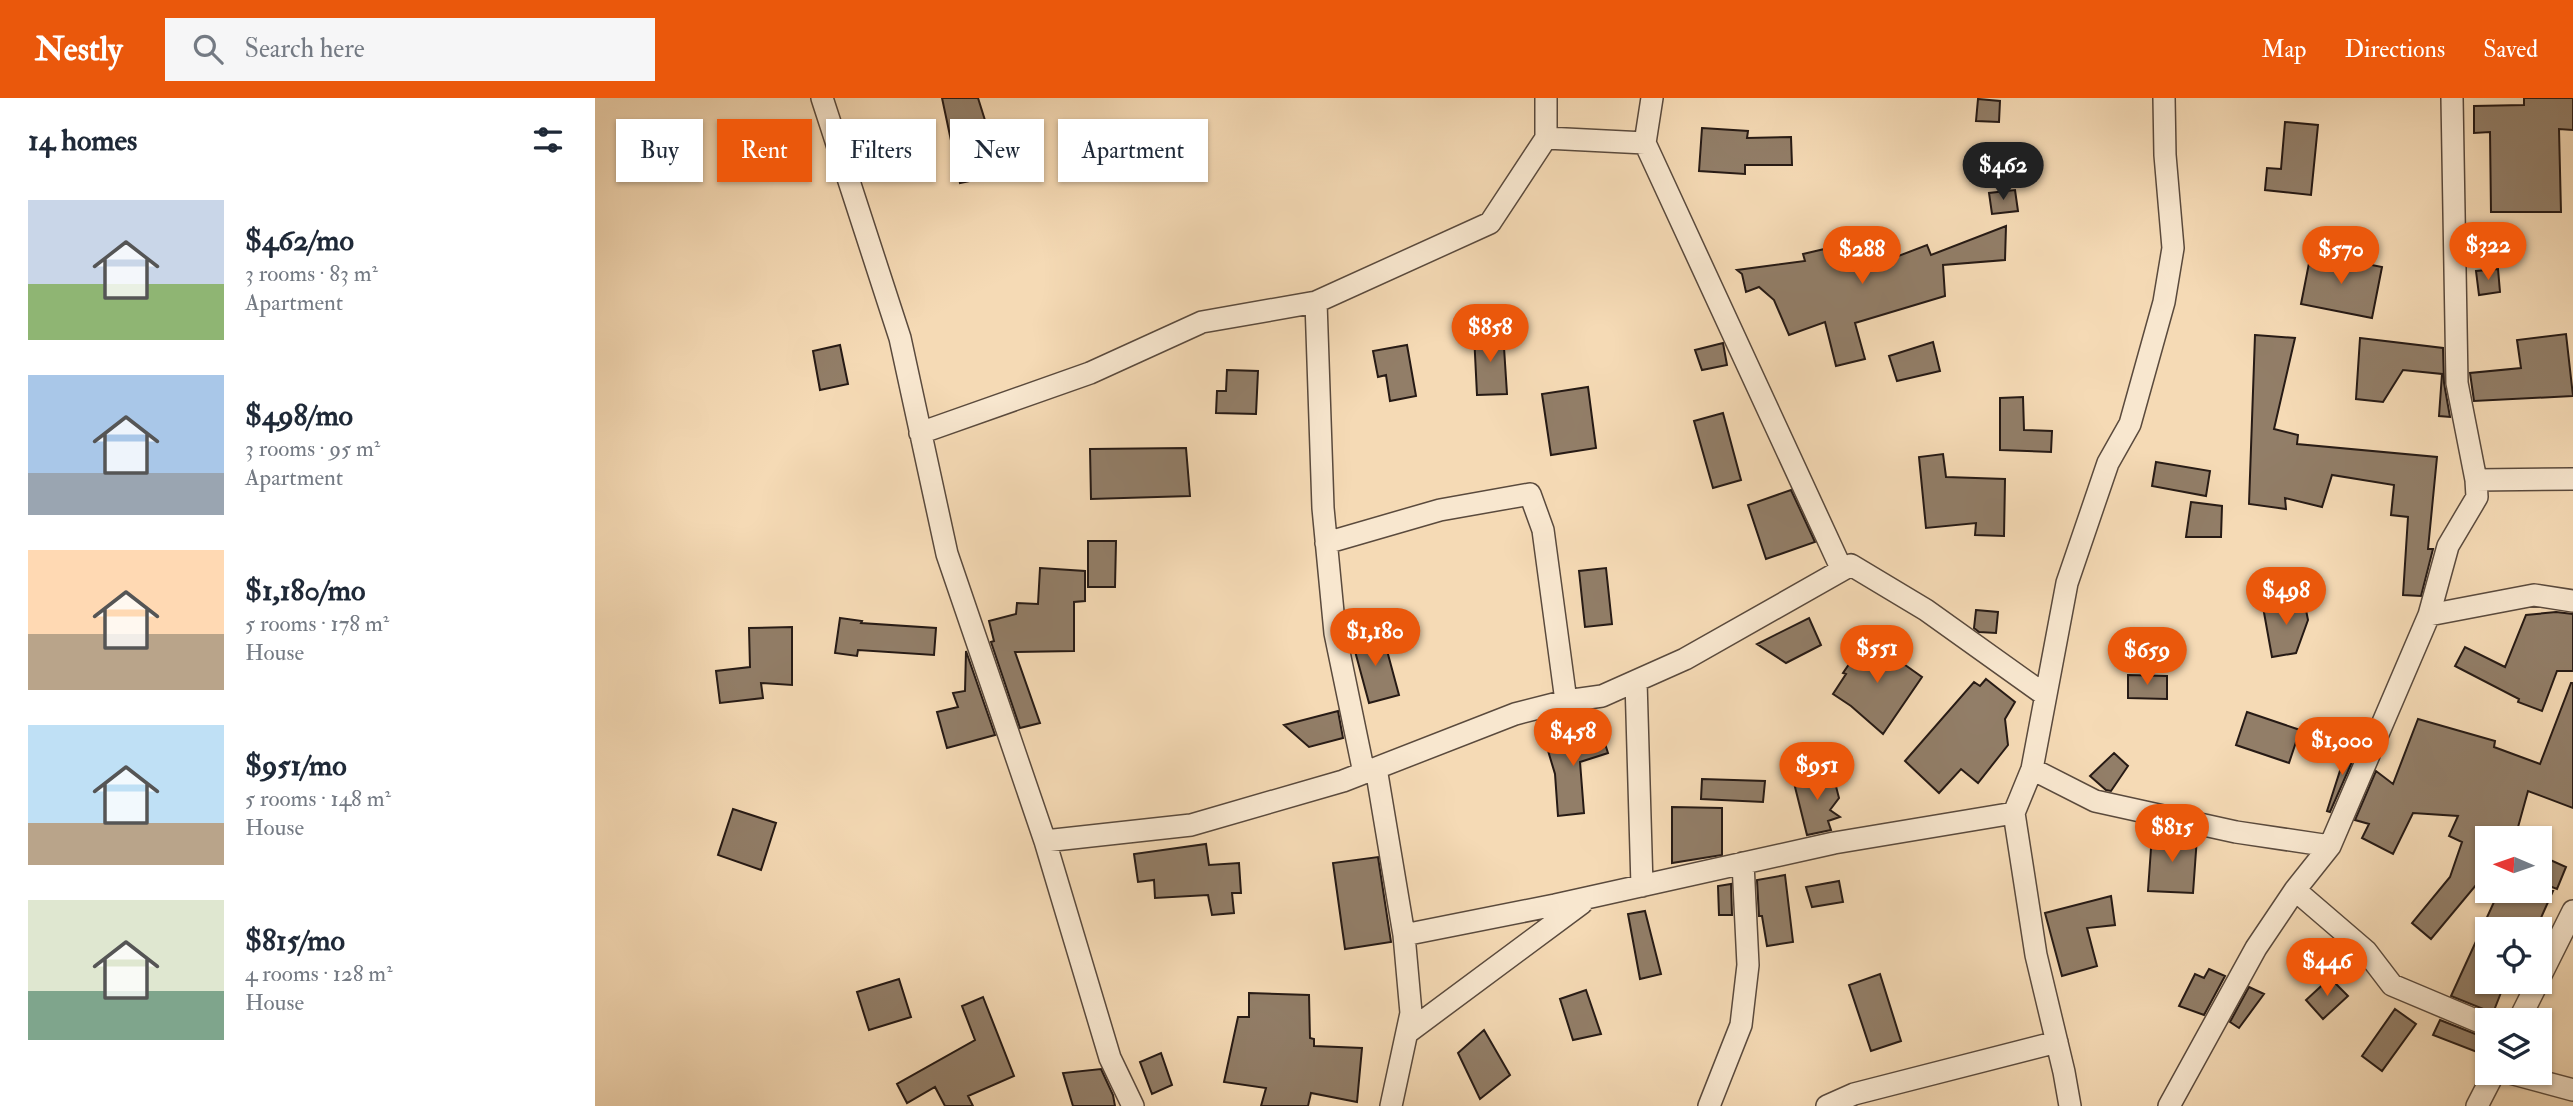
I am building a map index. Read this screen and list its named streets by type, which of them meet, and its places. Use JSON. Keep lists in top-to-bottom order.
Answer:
{
  "north": "left",
  "page": {
    "header": "Nestly",
    "search": "Search here",
    "nav": ["Map", "Directions", "Saved"],
    "heading": "14 homes",
    "chip": [
      "Buy",
      "Rent",
      "Filters",
      "New",
      "Apartment"
    ],
    "price": [
      "$462",
      "$322",
      "$288",
      "$570",
      "$858",
      "$498",
      "$1,180",
      "$551",
      "$659",
      "$458",
      "$1,000",
      "$951",
      "$815",
      "$446"
    ],
    "list": [
      {
        "name": "$462/mo",
        "note": "3 rooms · 83 m² · Apartment"
      },
      {
        "name": "$498/mo",
        "note": "3 rooms · 95 m² · Apartment"
      },
      {
        "name": "$1,180/mo",
        "note": "5 rooms · 178 m² · House"
      },
      {
        "name": "$951/mo",
        "note": "5 rooms · 148 m² · House"
      },
      {
        "name": "$815/mo",
        "note": "4 rooms · 128 m² · House"
      }
    ]
  }
}
